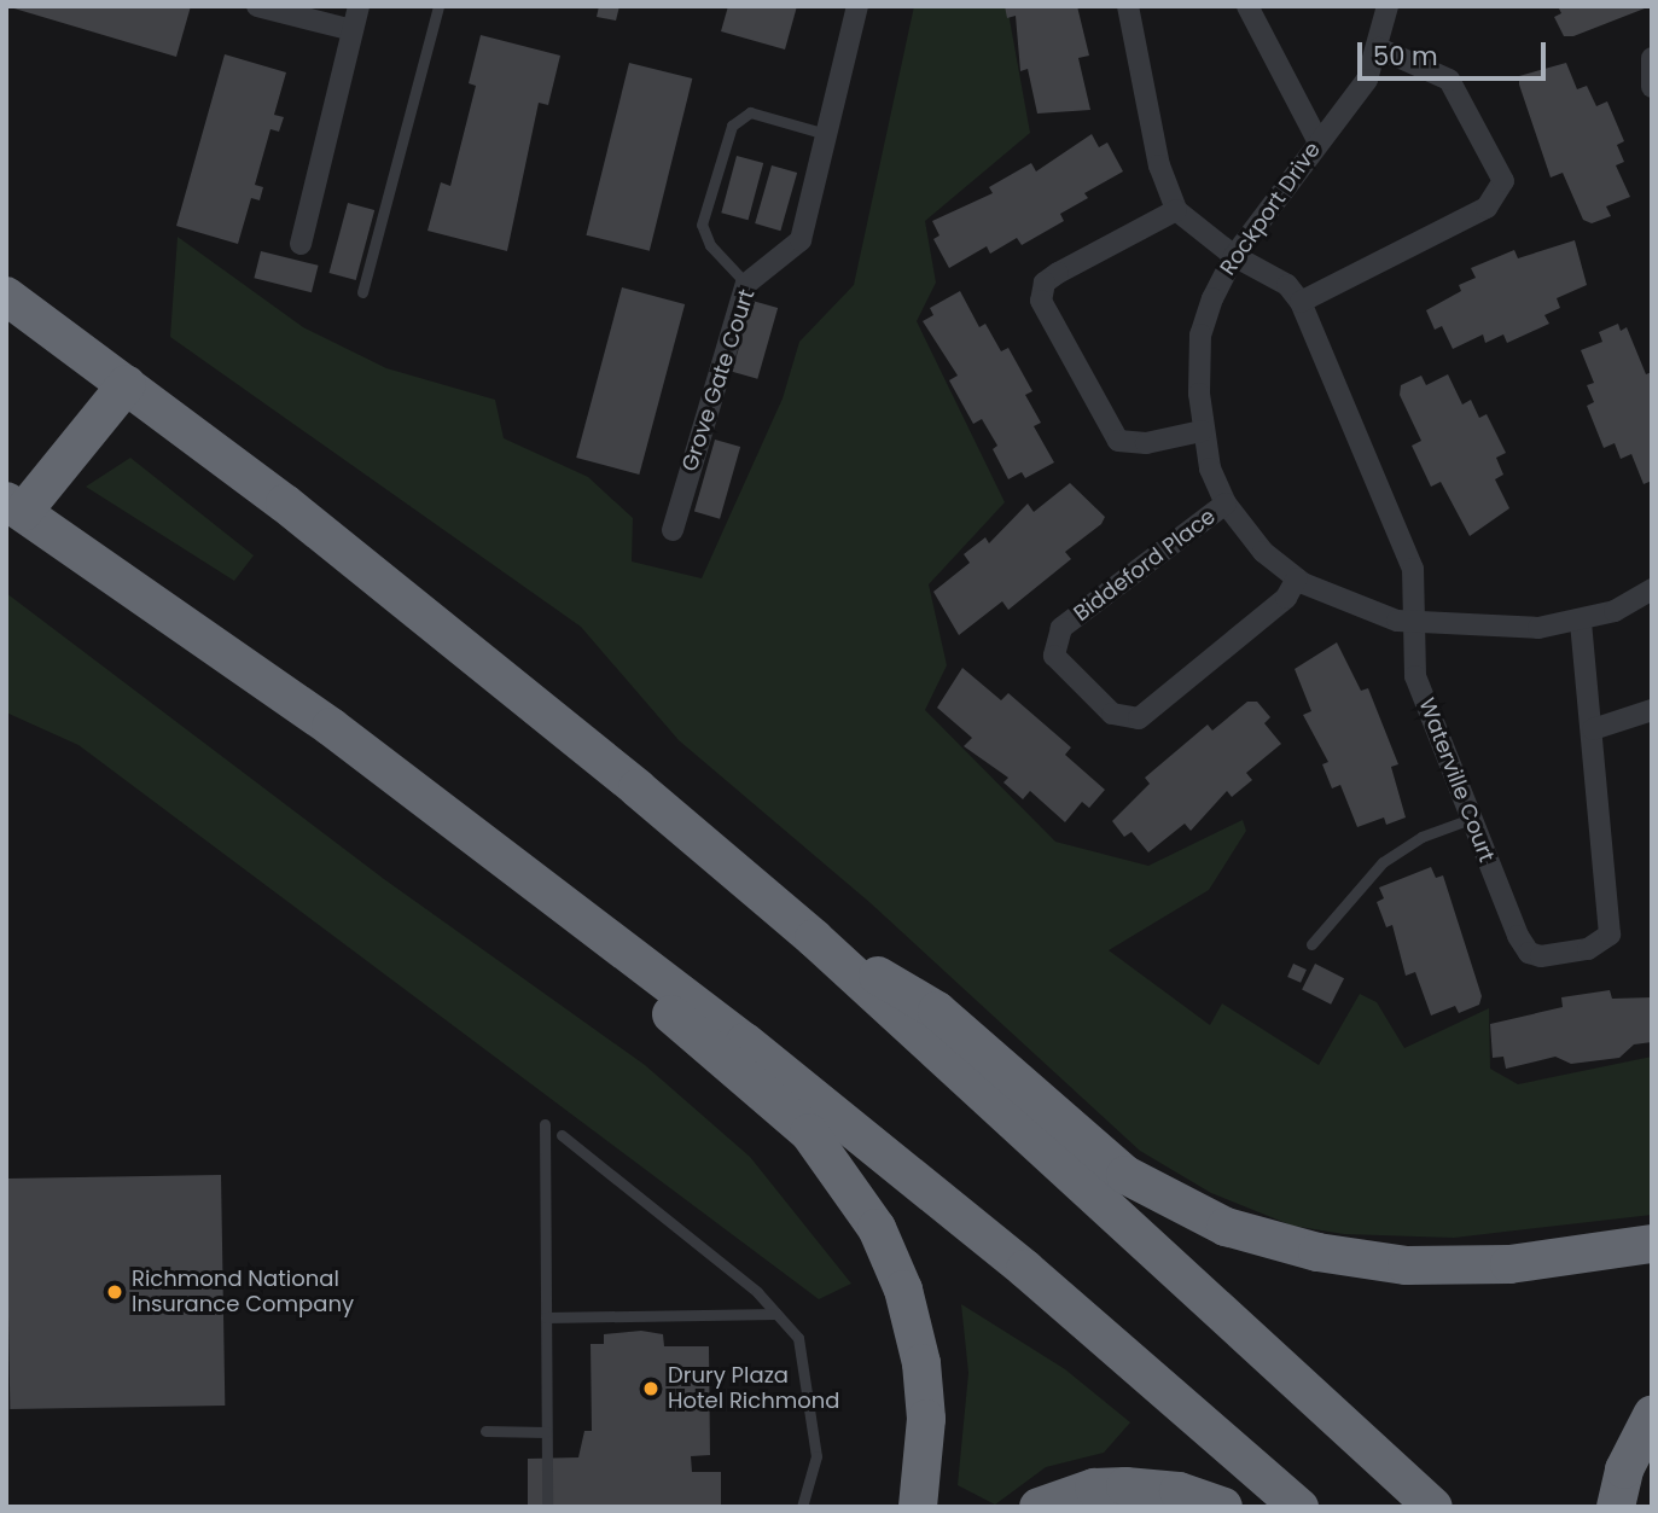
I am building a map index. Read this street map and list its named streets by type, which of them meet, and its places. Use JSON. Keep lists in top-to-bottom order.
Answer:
{
  "streets": {
    "street": [
      "Rockport Drive",
      "Grove Gate Court",
      "Biddeford Place",
      "Waterville Court"
    ]
  },
  "crossings": [
    ["Rockport Drive", "Biddeford Place"],
    ["Rockport Drive", "Waterville Court"]
  ],
  "places": ["Richmond National Insurance Company", "Drury Plaza Hotel Richmond"],
  "scale_bar": "50 m"
}
